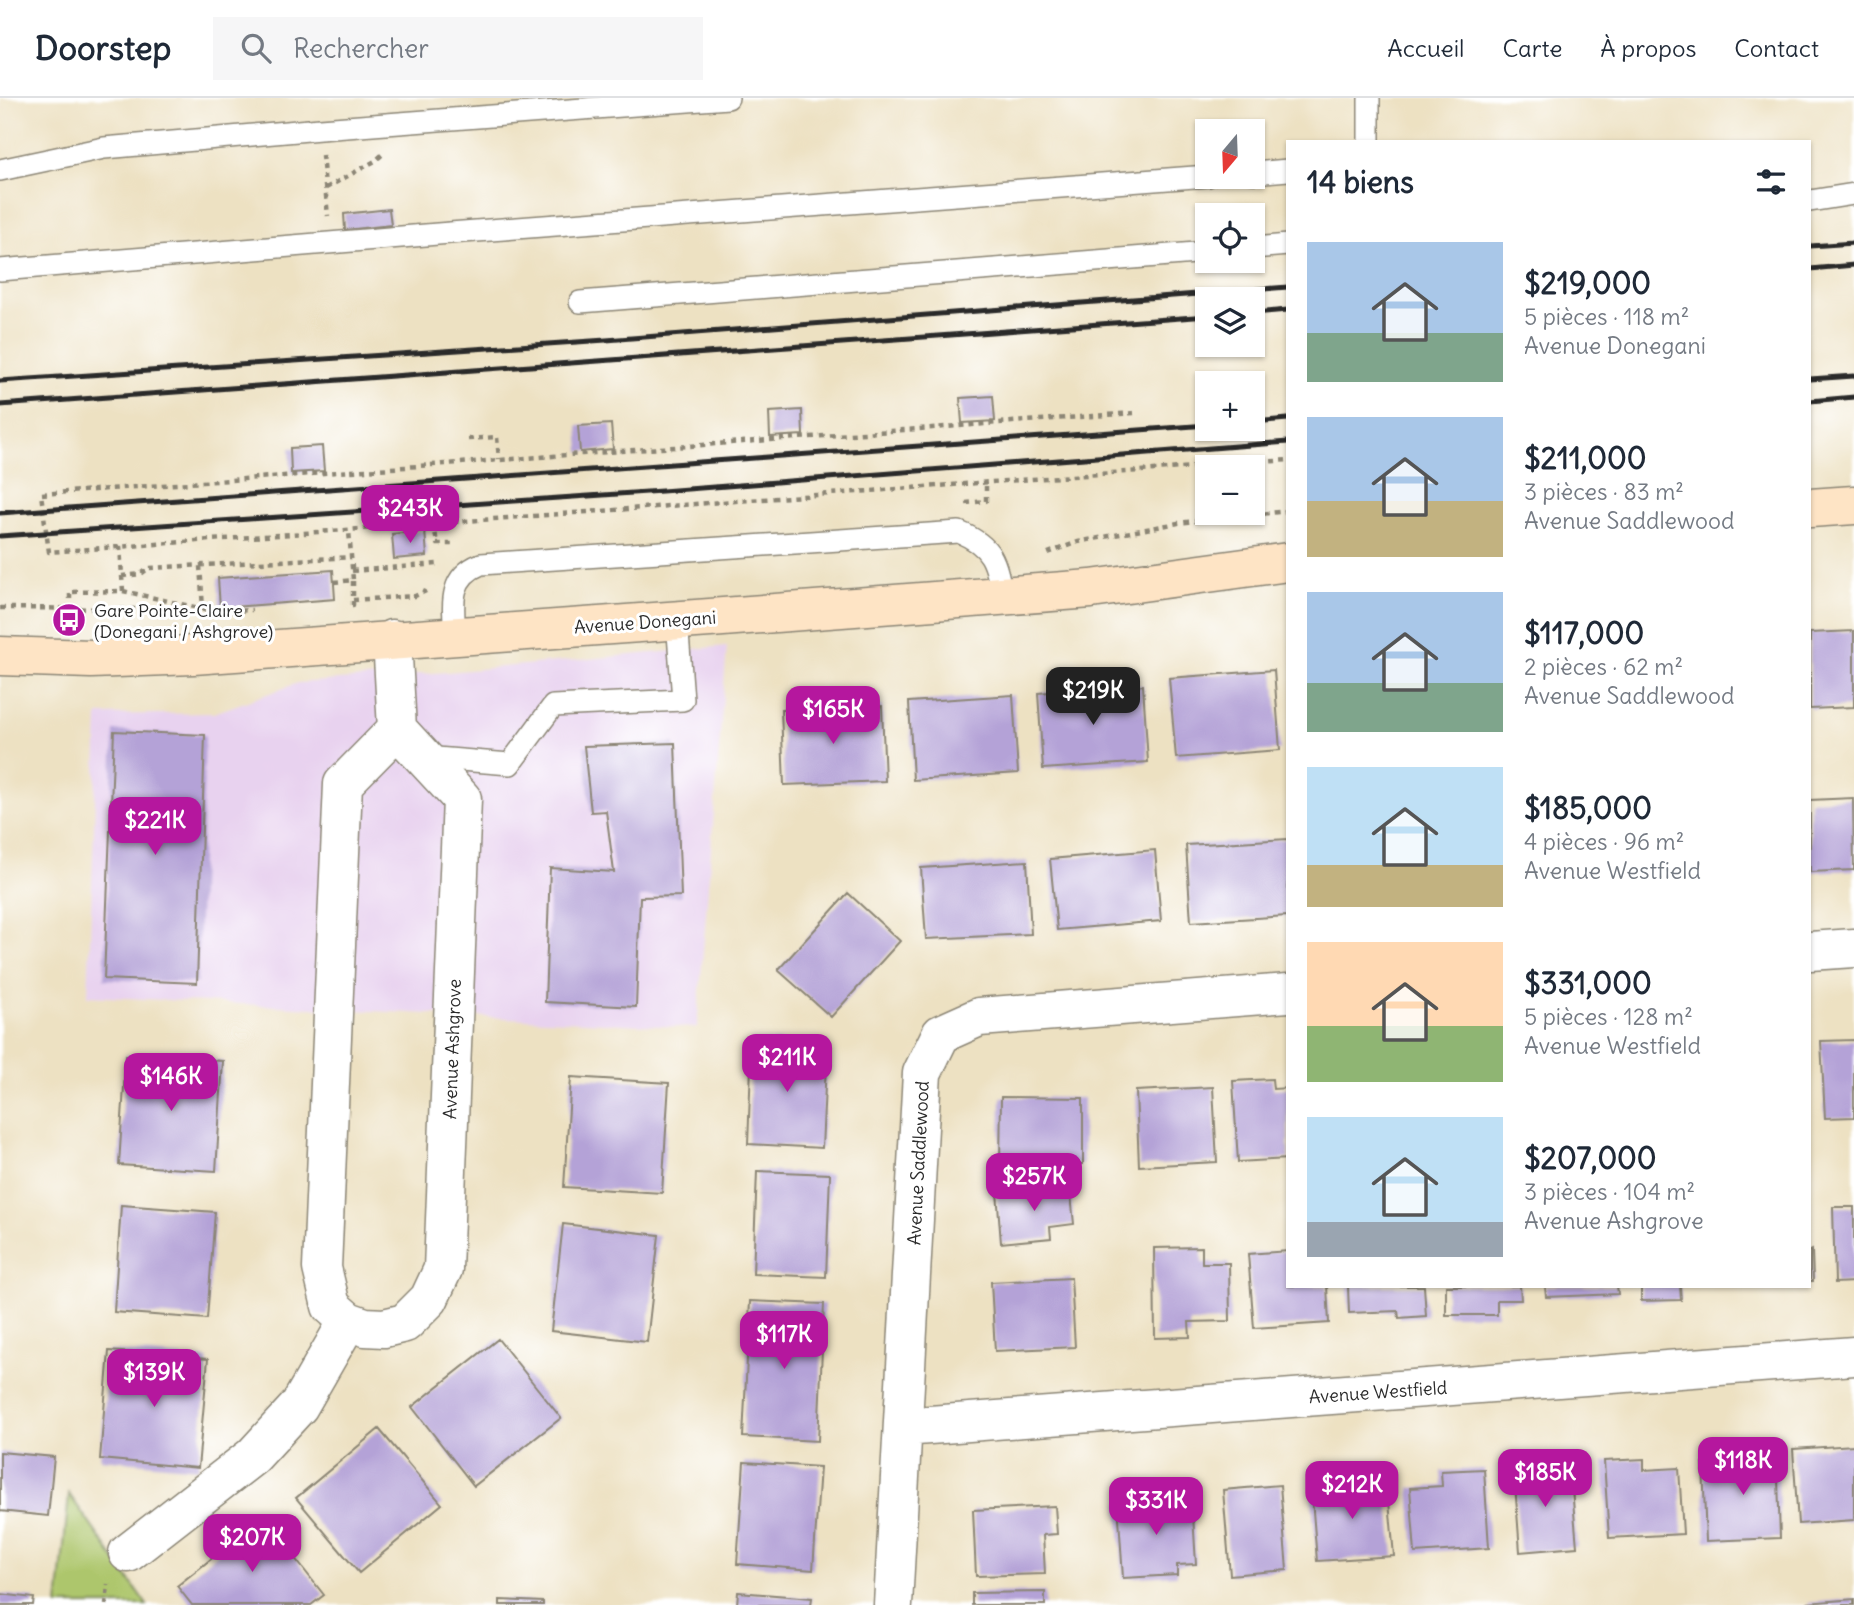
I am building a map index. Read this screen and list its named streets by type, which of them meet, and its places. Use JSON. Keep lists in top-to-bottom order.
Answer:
{
  "streets": {
    "street": [
      "Avenue Donegani",
      "Avenue Ashgrove",
      "Avenue Saddlewood",
      "Avenue Westfield"
    ]
  },
  "crossings": [
    ["Avenue Saddlewood", "Avenue Westfield"]
  ],
  "places": {
    "bus stop": ["Gare Pointe-Claire (Donegani / Ashgrove)"]
  },
  "north": "bottom",
  "page": {
    "header": "Doorstep",
    "search": "Rechercher",
    "nav": [
      "Accueil",
      "Carte",
      "À propos",
      "Contact"
    ],
    "map_buttons": ["+", "−"],
    "heading": "14 biens",
    "list": [
      {
        "name": "$219,000",
        "note": "5 pièces · 118 m² · Avenue Donegani"
      },
      {
        "name": "$211,000",
        "note": "3 pièces · 83 m² · Avenue Saddlewood"
      },
      {
        "name": "$117,000",
        "note": "2 pièces · 62 m² · Avenue Saddlewood"
      },
      {
        "name": "$185,000",
        "note": "4 pièces · 96 m² · Avenue Westfield"
      },
      {
        "name": "$331,000",
        "note": "5 pièces · 128 m² · Avenue Westfield"
      },
      {
        "name": "$207,000",
        "note": "3 pièces · 104 m² · Avenue Ashgrove"
      }
    ],
    "price": [
      "$243K",
      "$219K",
      "$165K",
      "$221K",
      "$211K",
      "$146K",
      "$257K",
      "$117K",
      "$139K",
      "$118K",
      "$185K",
      "$212K",
      "$331K",
      "$207K"
    ]
  }
}
